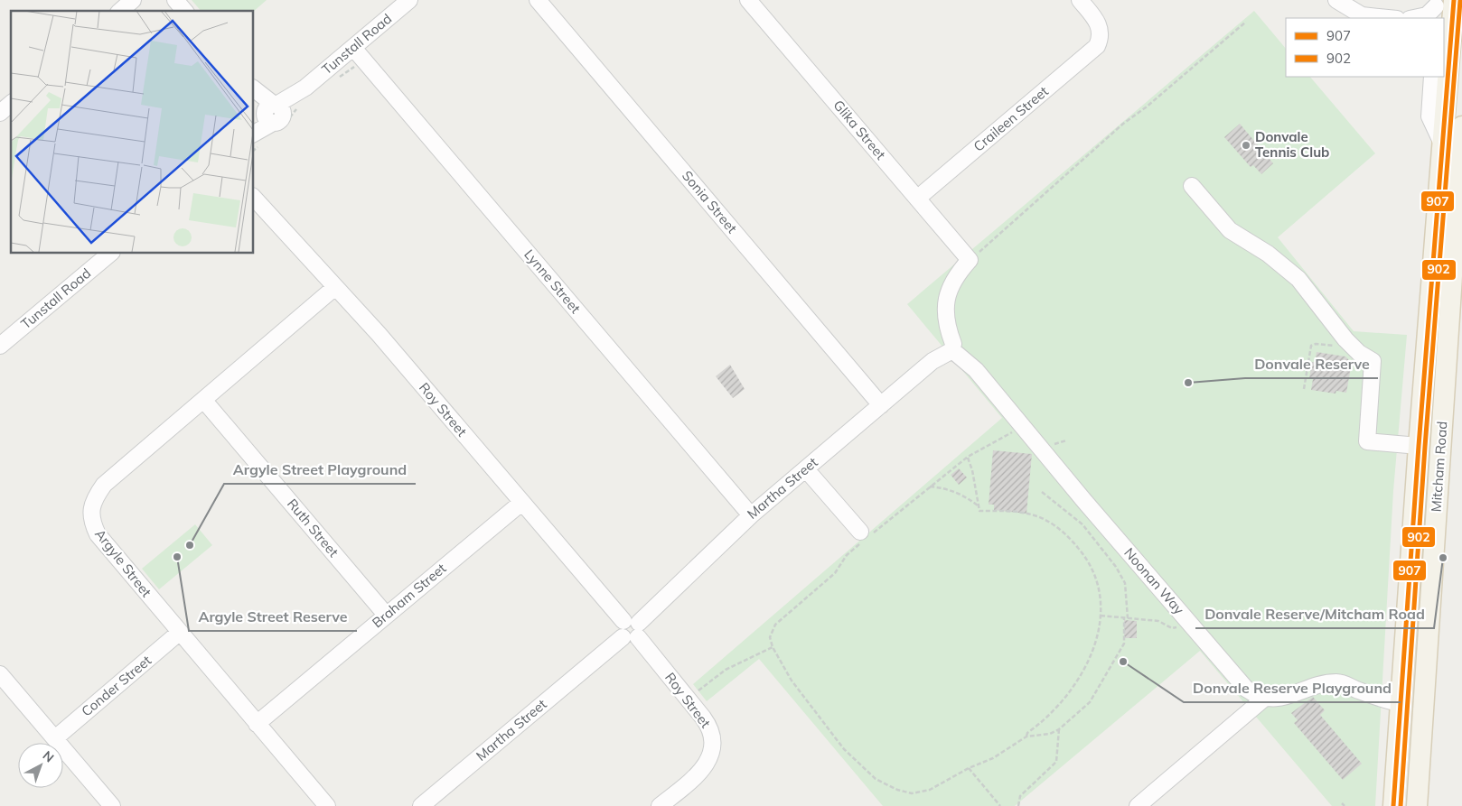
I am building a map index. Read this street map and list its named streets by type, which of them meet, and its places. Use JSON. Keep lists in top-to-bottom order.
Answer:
{
  "streets": {
    "main road": ["Mitcham Road"],
    "street": [
      "Tunstall Road",
      "Craileen Street",
      "Glika Street",
      "Sonia Street",
      "Lynne Street",
      "Roy Street",
      "Martha Street",
      "Ruth Street",
      "Argyle Street",
      "Noonan Way",
      "Braham Street",
      "Conder Street"
    ]
  },
  "crossings": [
    ["Tunstall Road", "Lynne Street"],
    ["Craileen Street", "Glika Street"],
    ["Sonia Street", "Martha Street"],
    ["Lynne Street", "Martha Street"],
    ["Roy Street", "Martha Street"],
    ["Roy Street", "Argyle Street"],
    ["Roy Street", "Braham Street"],
    ["Martha Street", "Noonan Way"],
    ["Ruth Street", "Argyle Street"],
    ["Ruth Street", "Braham Street"],
    ["Argyle Street", "Braham Street"],
    ["Argyle Street", "Conder Street"]
  ],
  "places": [
    "Donvale Tennis Club",
    "Donvale Reserve",
    "Argyle Street Playground",
    "Argyle Street Reserve",
    "Donvale Reserve/Mitcham Road",
    "Donvale Reserve Playground"
  ],
  "lines": ["transit line 907", "transit line 902"],
  "legend": ["907", "902"],
  "north": "top right"
}
